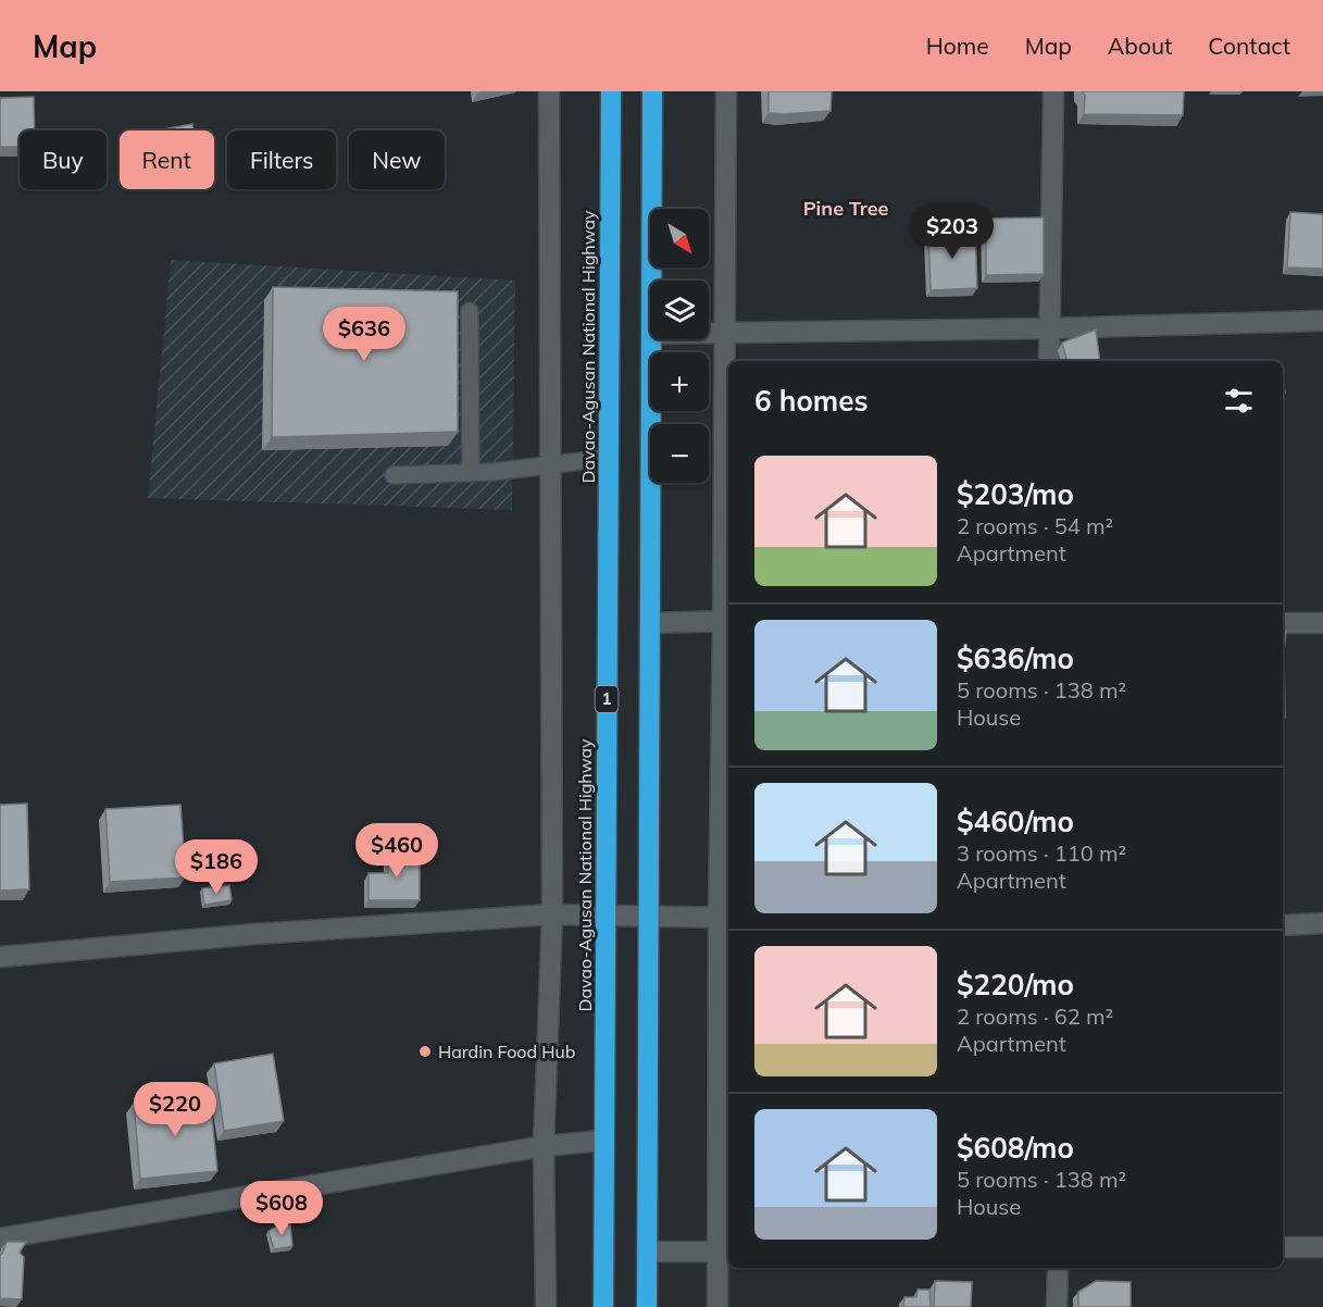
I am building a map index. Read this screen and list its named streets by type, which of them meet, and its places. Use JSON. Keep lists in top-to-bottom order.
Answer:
{
  "streets": {
    "highway": ["Davao-Agusan National Highway", "1"]
  },
  "districts": ["Pine Tree"],
  "places": ["Hardin Food Hub"],
  "north": "bottom right",
  "page": {
    "header": "Map",
    "nav": [
      "Home",
      "Map",
      "About",
      "Contact"
    ],
    "chip": [
      "Buy",
      "Rent",
      "Filters",
      "New"
    ],
    "price": [
      "$203",
      "$636",
      "$460",
      "$186",
      "$220",
      "$608"
    ],
    "map_buttons": ["+", "−"],
    "heading": "6 homes",
    "list": [
      {
        "name": "$203/mo",
        "note": "2 rooms · 54 m² · Apartment"
      },
      {
        "name": "$636/mo",
        "note": "5 rooms · 138 m² · House"
      },
      {
        "name": "$460/mo",
        "note": "3 rooms · 110 m² · Apartment"
      },
      {
        "name": "$220/mo",
        "note": "2 rooms · 62 m² · Apartment"
      },
      {
        "name": "$608/mo",
        "note": "5 rooms · 138 m² · House"
      }
    ]
  }
}
